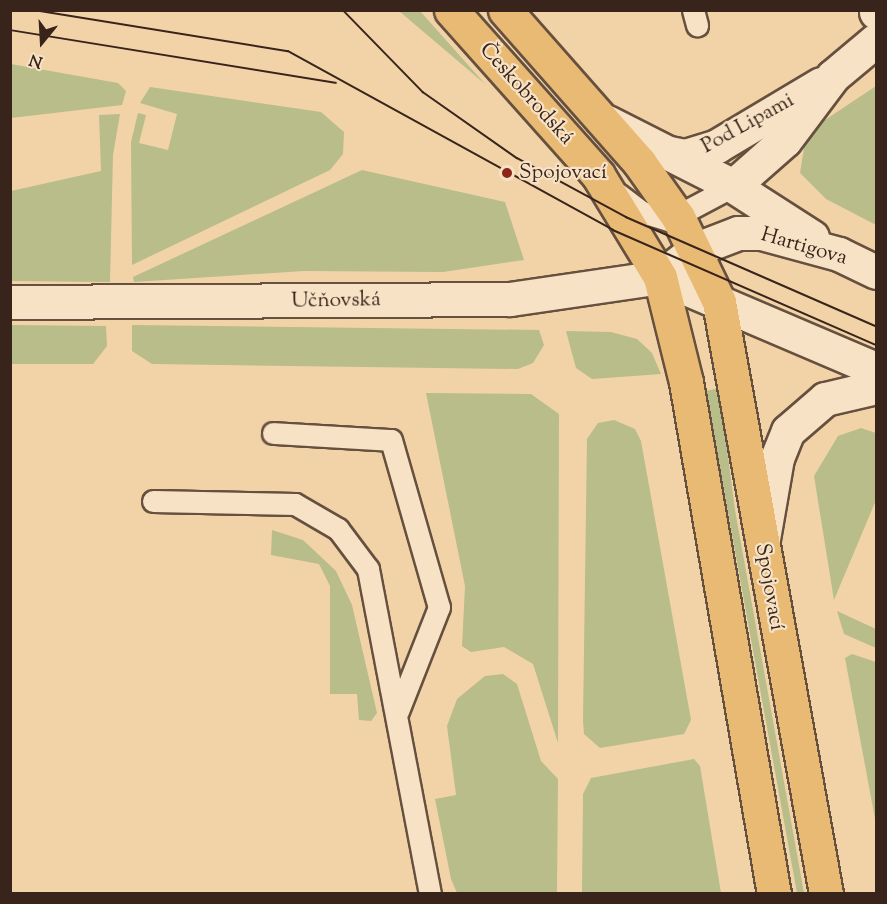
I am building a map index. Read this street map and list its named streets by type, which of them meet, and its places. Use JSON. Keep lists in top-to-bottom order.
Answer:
{
  "streets": {
    "main road": ["Českobrodská", "Spojovací"],
    "street": ["Pod Lipami", "Hartigova", "Učňovská"]
  },
  "crossings": [
    ["Českobrodská", "Hartigova"],
    ["Českobrodská", "Učňovská"],
    ["Českobrodská", "Spojovací"],
    ["Hartigova", "Učňovská"],
    ["Hartigova", "Spojovací"]
  ],
  "places": ["Spojovací"],
  "north": "bottom"
}
